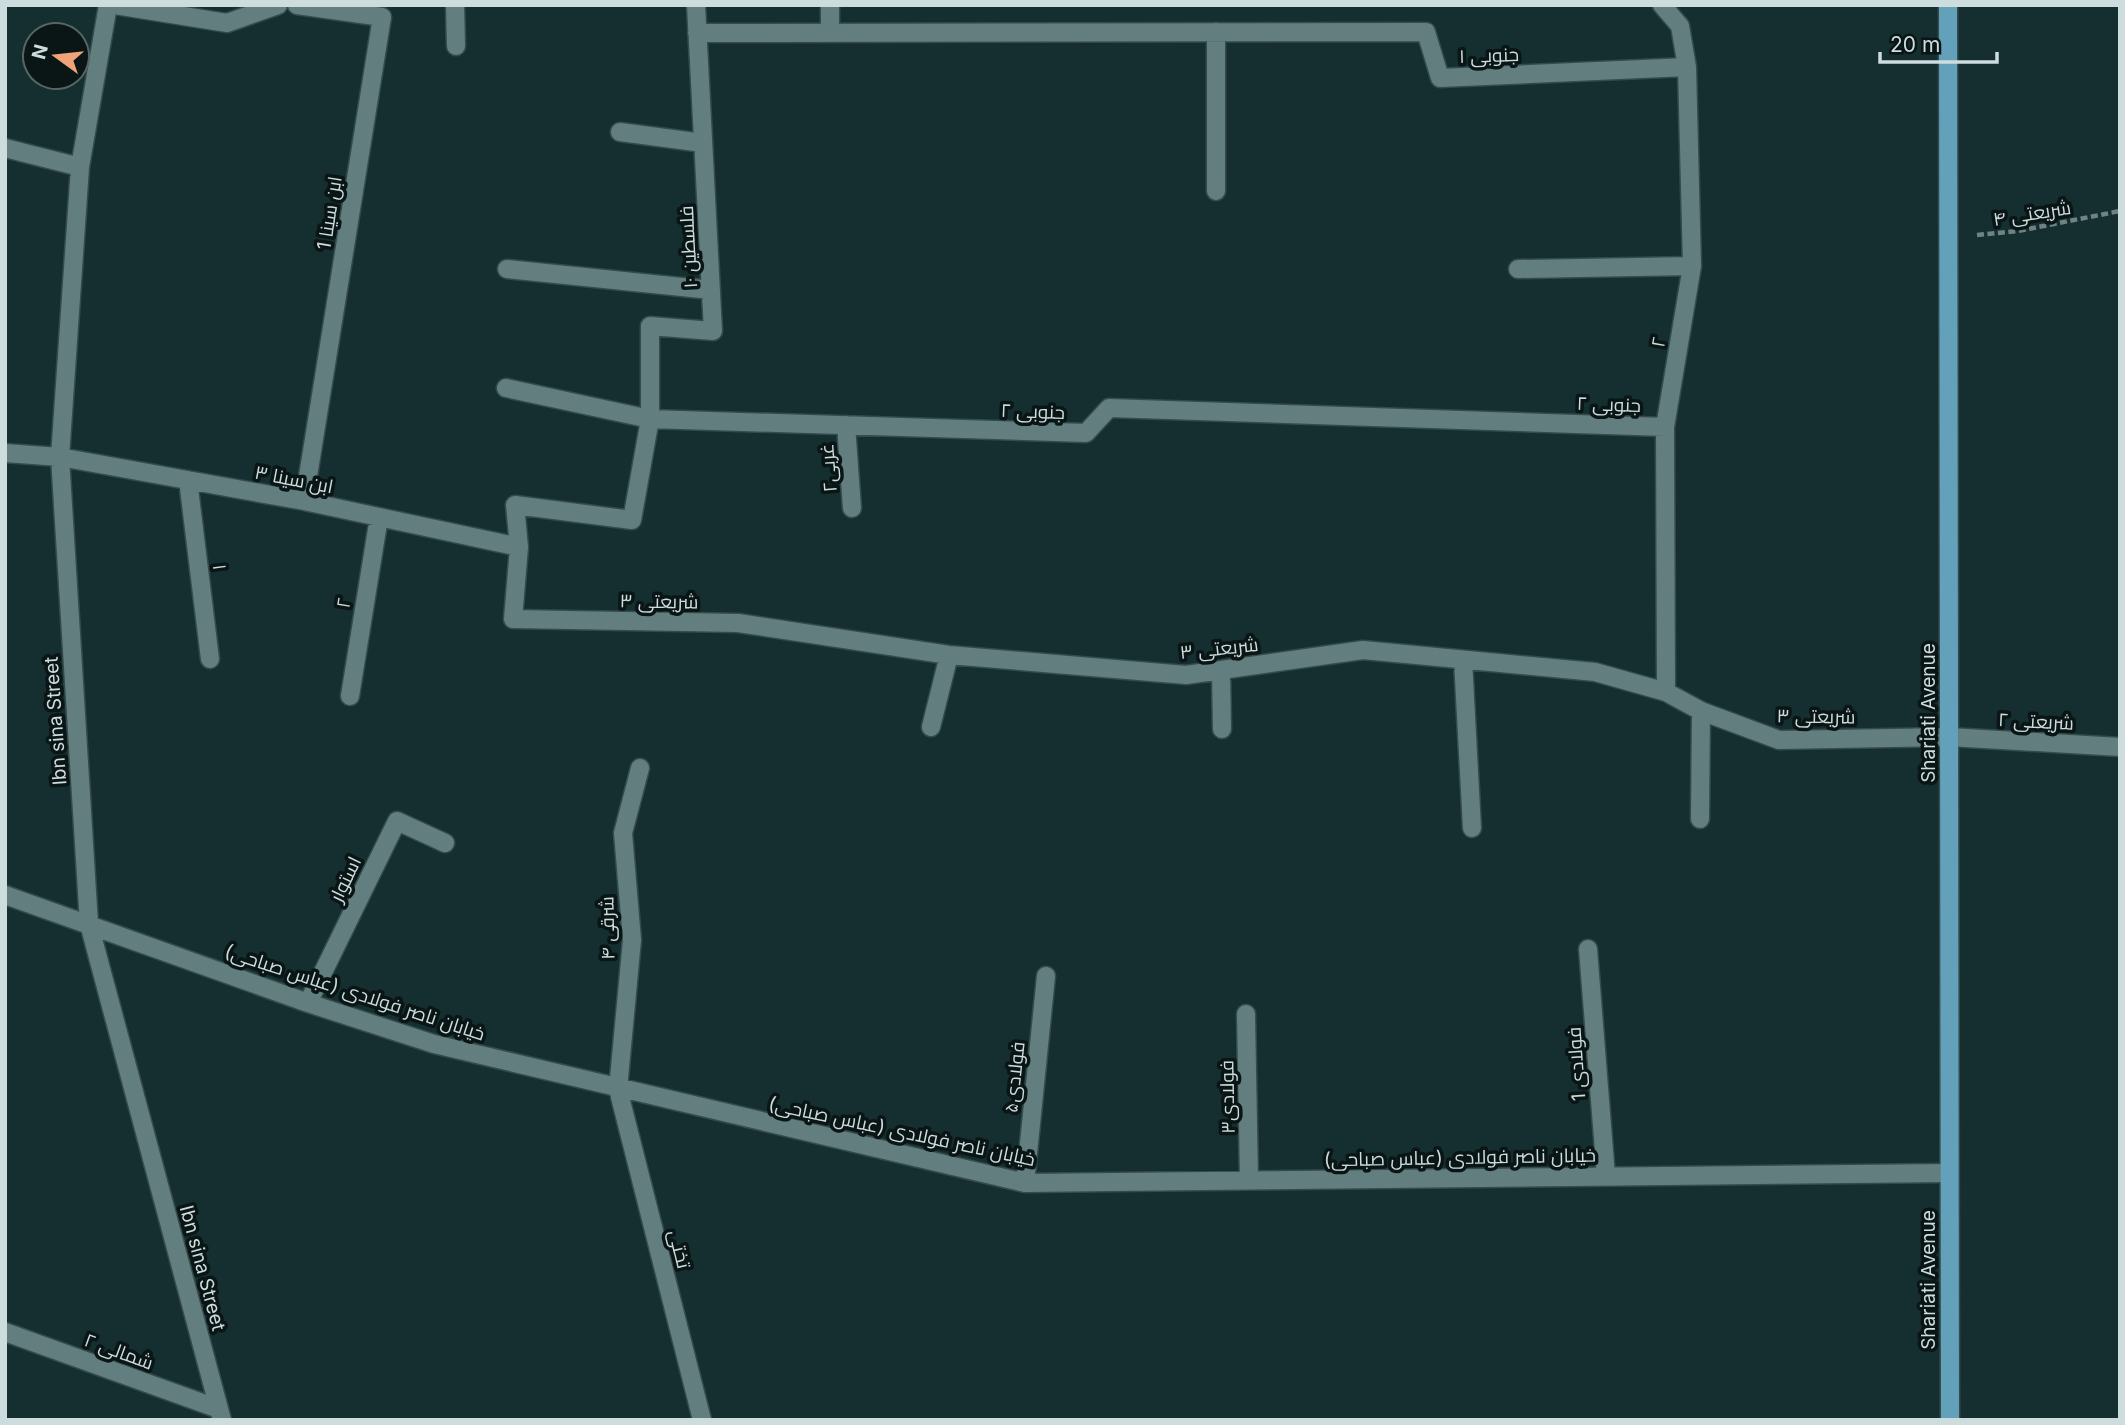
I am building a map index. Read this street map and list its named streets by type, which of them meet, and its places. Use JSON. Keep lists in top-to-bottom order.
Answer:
{
  "streets": {
    "main road": ["Shariati Avenue"],
    "street": [
      "۱ جنوبی",
      "ابن سینا 1",
      "فلسطین ۱۰",
      "۲",
      "۲ جنوبی",
      "غربی۲",
      "ابن سینا ۳",
      "۱",
      "شریعتی ۳",
      "Ibn sina Street",
      "شریعتی ۲",
      "استوار",
      "۴ شرقی",
      "خیابان ناصر فولادی (عباس صباحی)",
      "فولادی 1",
      "فولادی۵",
      "فولادی۳",
      "تختی",
      "۲ شمالی"
    ],
    "path": ["شریعتی ۴"]
  },
  "crossings": [
    ["۱ جنوبی", "فلسطین ۱۰"],
    ["۱ جنوبی", "۲"],
    ["ابن سینا 1", "ابن سینا ۳"],
    ["شریعتی ۴", "Shariati Avenue"],
    ["فلسطین ۱۰", "۲ جنوبی"],
    ["۲", "۲ جنوبی"],
    ["۲", "ابن سینا ۳"],
    ["۲", "شریعتی ۳"],
    ["۲ جنوبی", "غربی۲"],
    ["ابن سینا ۳", "۱"],
    ["ابن سینا ۳", "شریعتی ۳"],
    ["ابن سینا ۳", "Ibn sina Street"],
    ["شریعتی ۳", "Shariati Avenue"],
    ["شریعتی ۳", "شریعتی ۲"],
    ["Shariati Avenue", "شریعتی ۲"],
    ["Shariati Avenue", "خیابان ناصر فولادی (عباس صباحی)"],
    ["Ibn sina Street", "خیابان ناصر فولادی (عباس صباحی)"],
    ["Ibn sina Street", "۲ شمالی"],
    ["استوار", "خیابان ناصر فولادی (عباس صباحی)"],
    ["۴ شرقی", "خیابان ناصر فولادی (عباس صباحی)"],
    ["۴ شرقی", "تختی"],
    ["خیابان ناصر فولادی (عباس صباحی)", "فولادی 1"],
    ["خیابان ناصر فولادی (عباس صباحی)", "فولادی۵"],
    ["خیابان ناصر فولادی (عباس صباحی)", "فولادی۳"],
    ["خیابان ناصر فولادی (عباس صباحی)", "تختی"]
  ],
  "scale_bar": "20 m",
  "north": "left"
}
